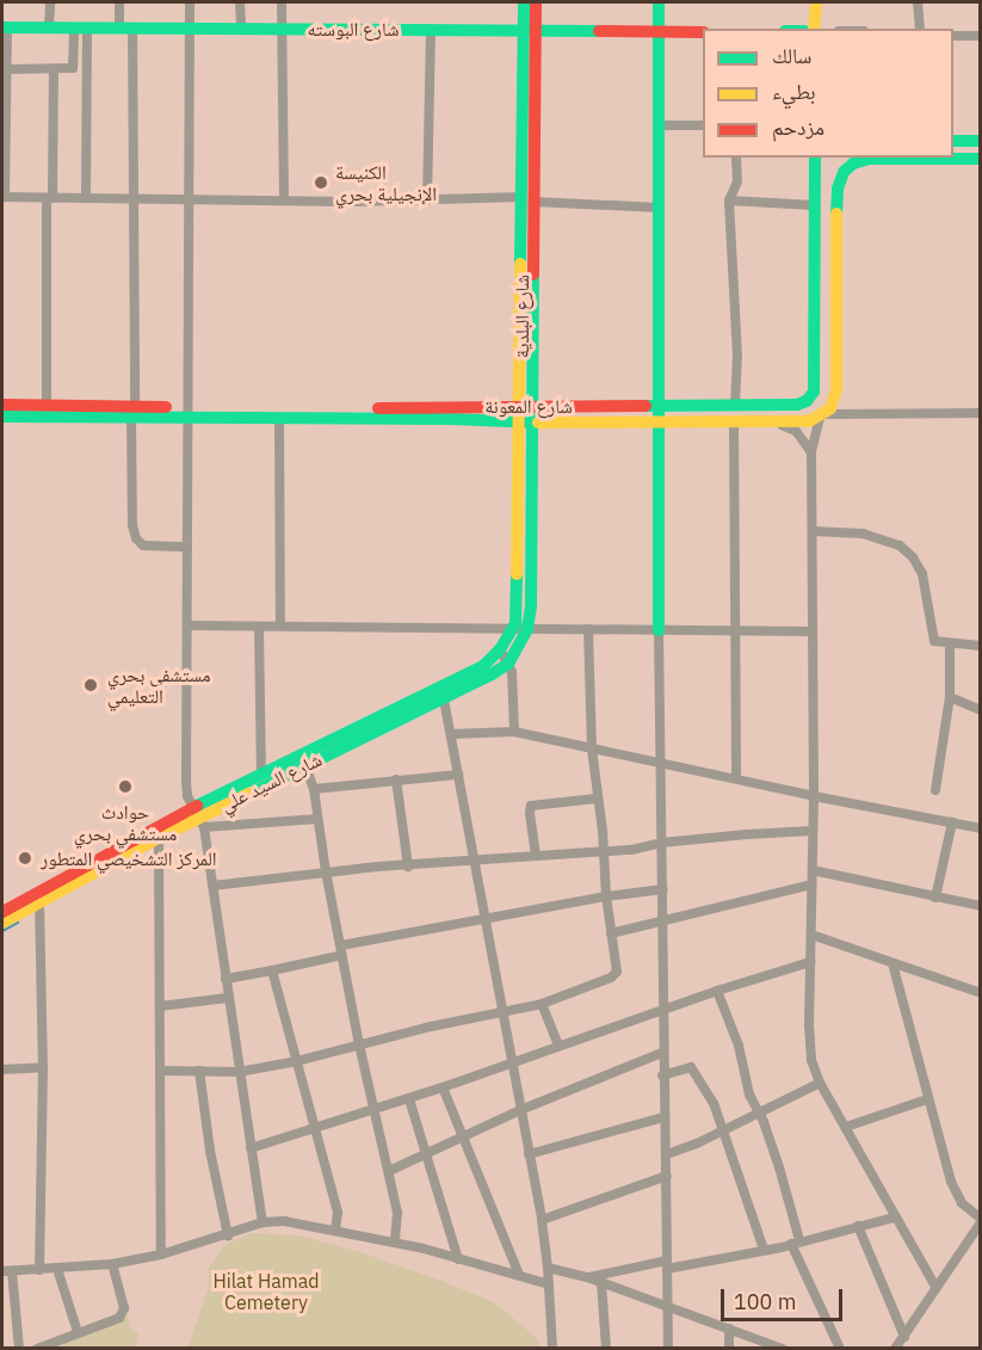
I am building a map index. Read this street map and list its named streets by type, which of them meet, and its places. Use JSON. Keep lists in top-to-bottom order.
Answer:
{
  "streets": {
    "main road": [
      "شارع البوسته",
      "شارع البلدية",
      "شارع المعونة",
      "شارع السيد علي"
    ]
  },
  "crossings": [
    ["شارع البوسته", "شارع البلدية"],
    ["شارع البلدية", "شارع المعونة"],
    ["شارع البلدية", "شارع السيد علي"]
  ],
  "parks": ["Hilat Hamad Cemetery"],
  "places": [
    "الكنيسة الإنجيلية بحري",
    "مستشفى بحري التعليمي",
    "حوادث مستشفي بحري",
    "المركز التشخيصي المتطور"
  ],
  "legend": ["سالك", "بطيء", "مزدحم"],
  "scale_bar": "100 m"
}
